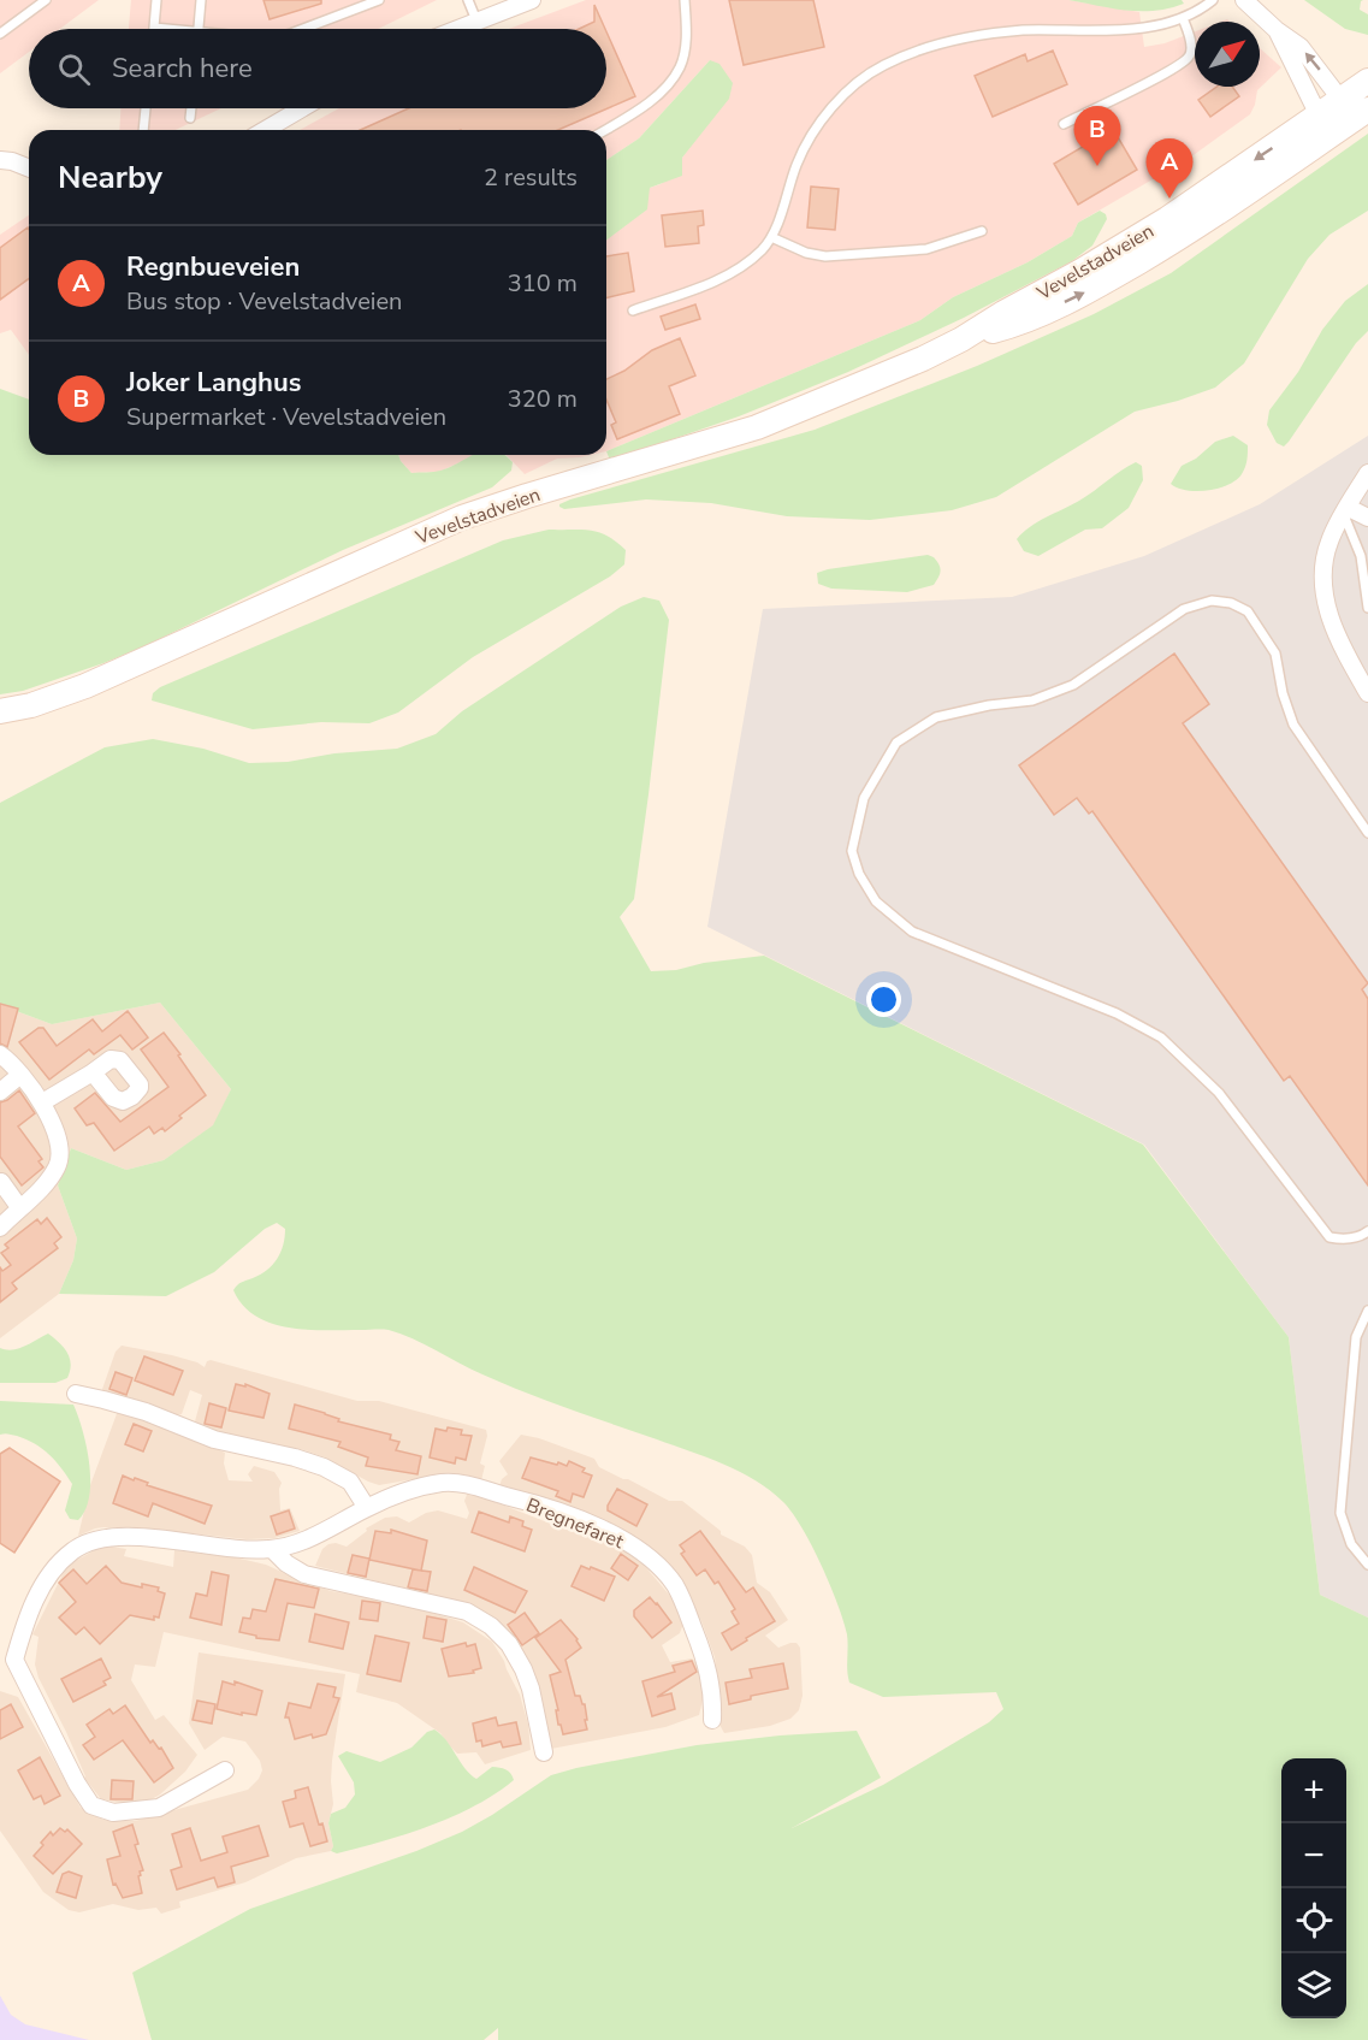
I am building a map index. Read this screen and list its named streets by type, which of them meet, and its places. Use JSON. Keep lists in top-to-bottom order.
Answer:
{
  "streets": {
    "main road": ["Vevelstadveien"],
    "street": ["Bregnefaret"]
  },
  "north": "top right",
  "page": {
    "search": "Search here",
    "pins": ["B", "A"],
    "heading": ["Nearby", "2 results"],
    "list": [
      {
        "mark": "A",
        "name": "Regnbueveien",
        "note": "Bus stop · Vevelstadveien",
        "value": "310 m"
      },
      {
        "mark": "B",
        "name": "Joker Langhus",
        "note": "Supermarket · Vevelstadveien",
        "value": "320 m"
      }
    ],
    "map_buttons": ["+", "−"]
  }
}
